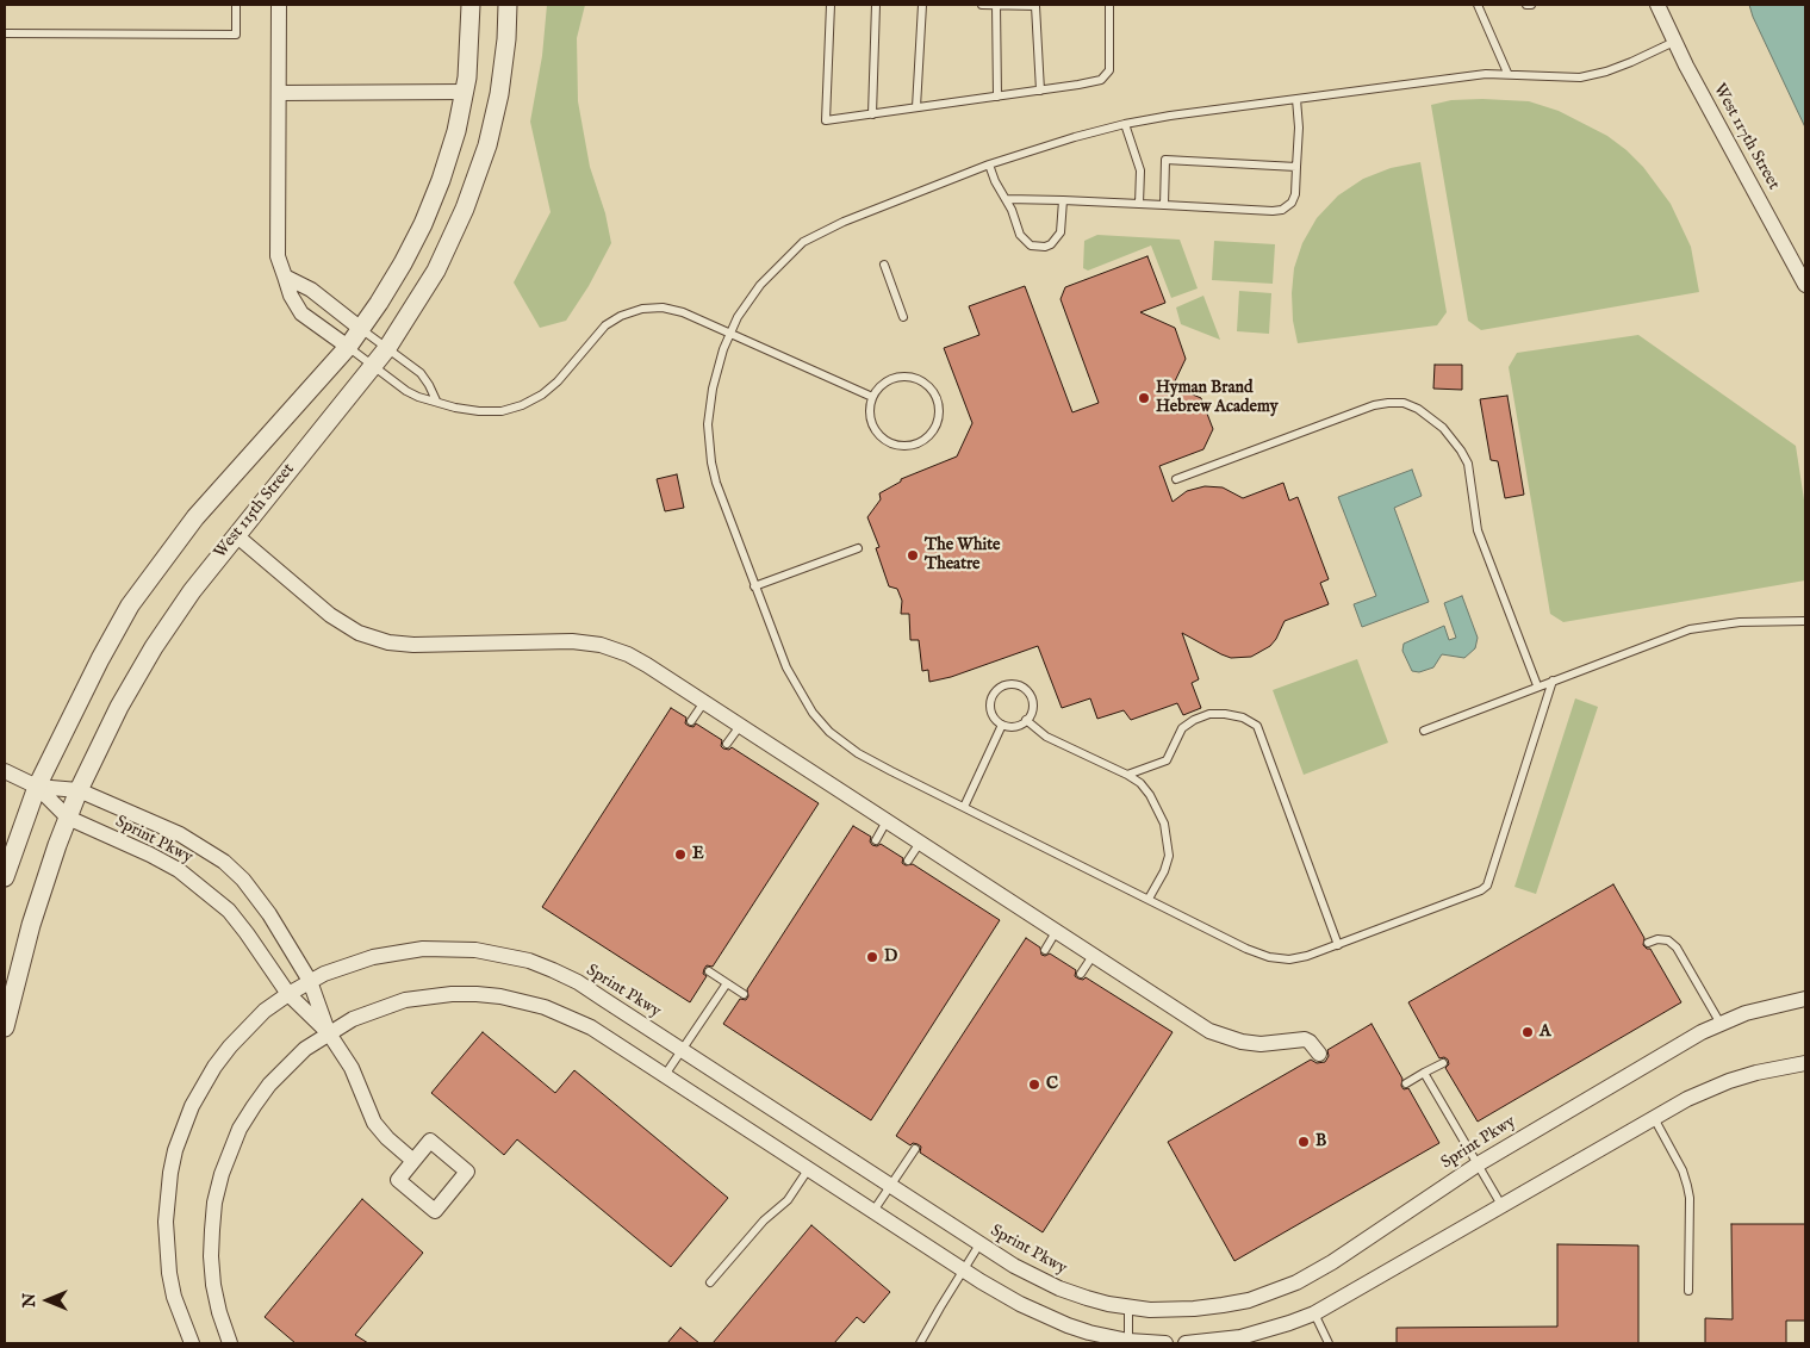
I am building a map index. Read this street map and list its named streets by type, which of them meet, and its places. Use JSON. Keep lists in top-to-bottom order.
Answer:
{
  "streets": {
    "street": ["West 117th Street", "West 115th Street", "Sprint Pkwy"]
  },
  "crossings": [
    ["West 115th Street", "Sprint Pkwy"]
  ],
  "places": [
    "Hyman Brand Hebrew Academy",
    "The White Theatre",
    "E",
    "D",
    "A",
    "C",
    "B"
  ],
  "north": "left"
}
